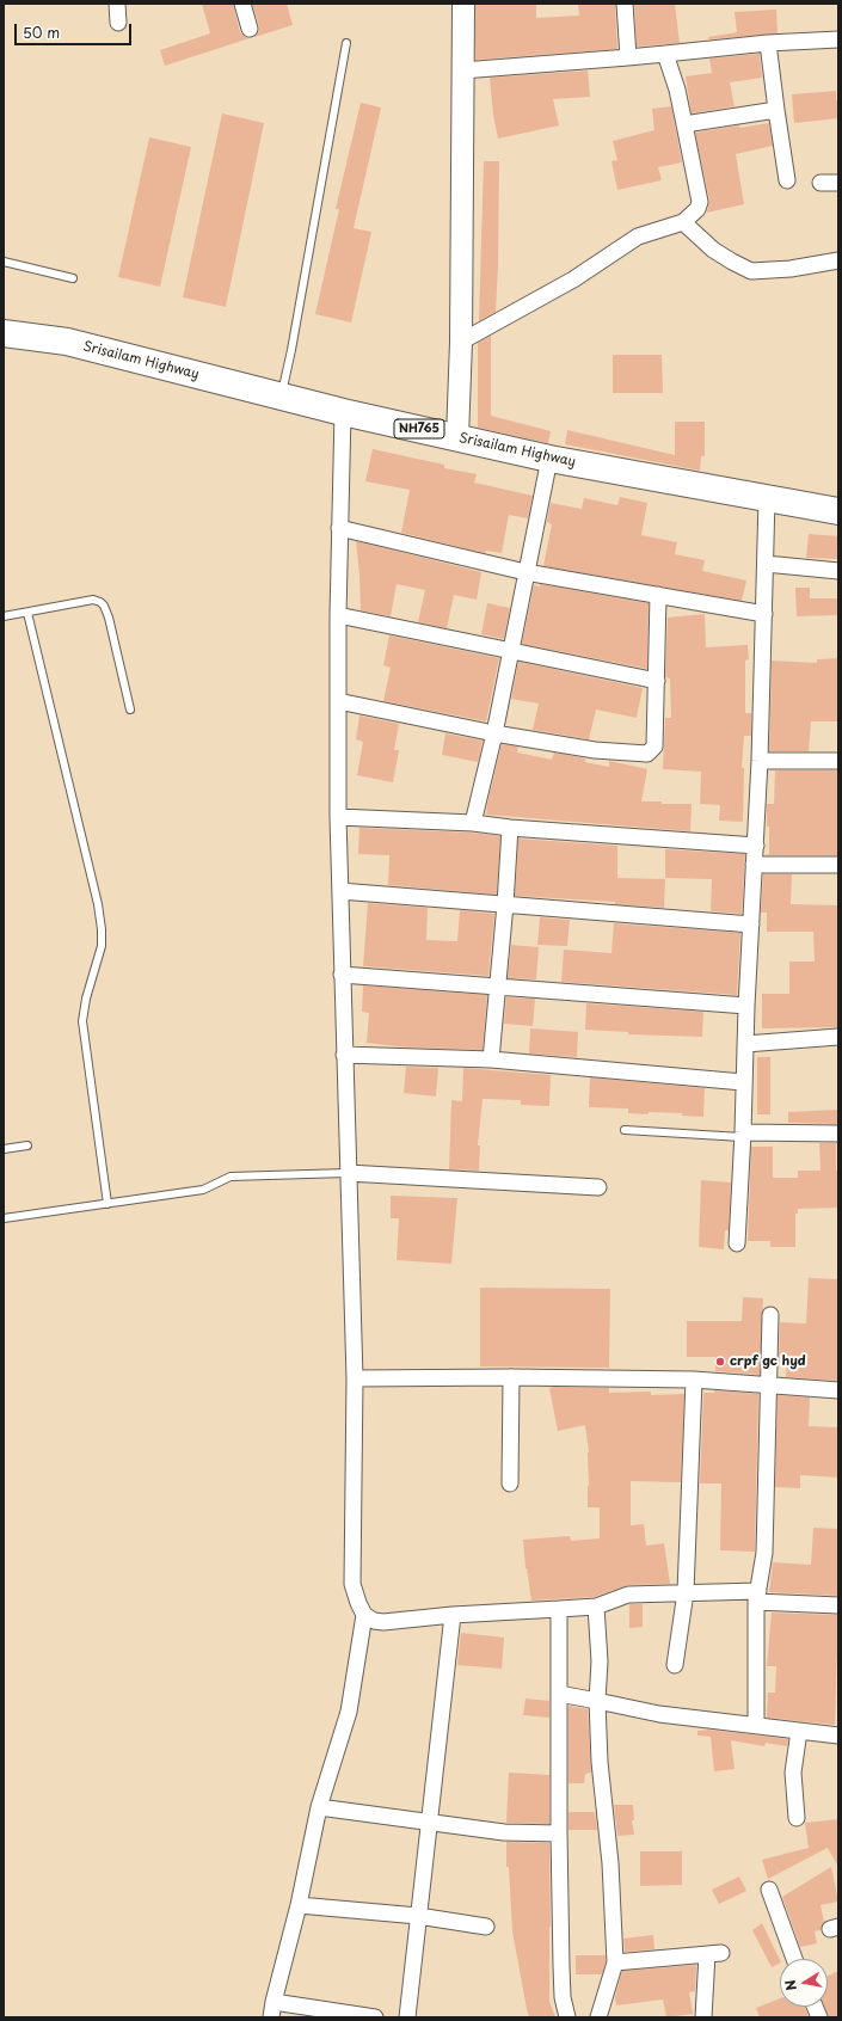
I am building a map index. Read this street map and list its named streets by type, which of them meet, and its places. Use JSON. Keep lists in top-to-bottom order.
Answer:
{
  "streets": {
    "highway": ["Srisailam Highway", "NH765"]
  },
  "places": ["crpf gc hyd"],
  "scale_bar": "50 m",
  "north": "left"
}
